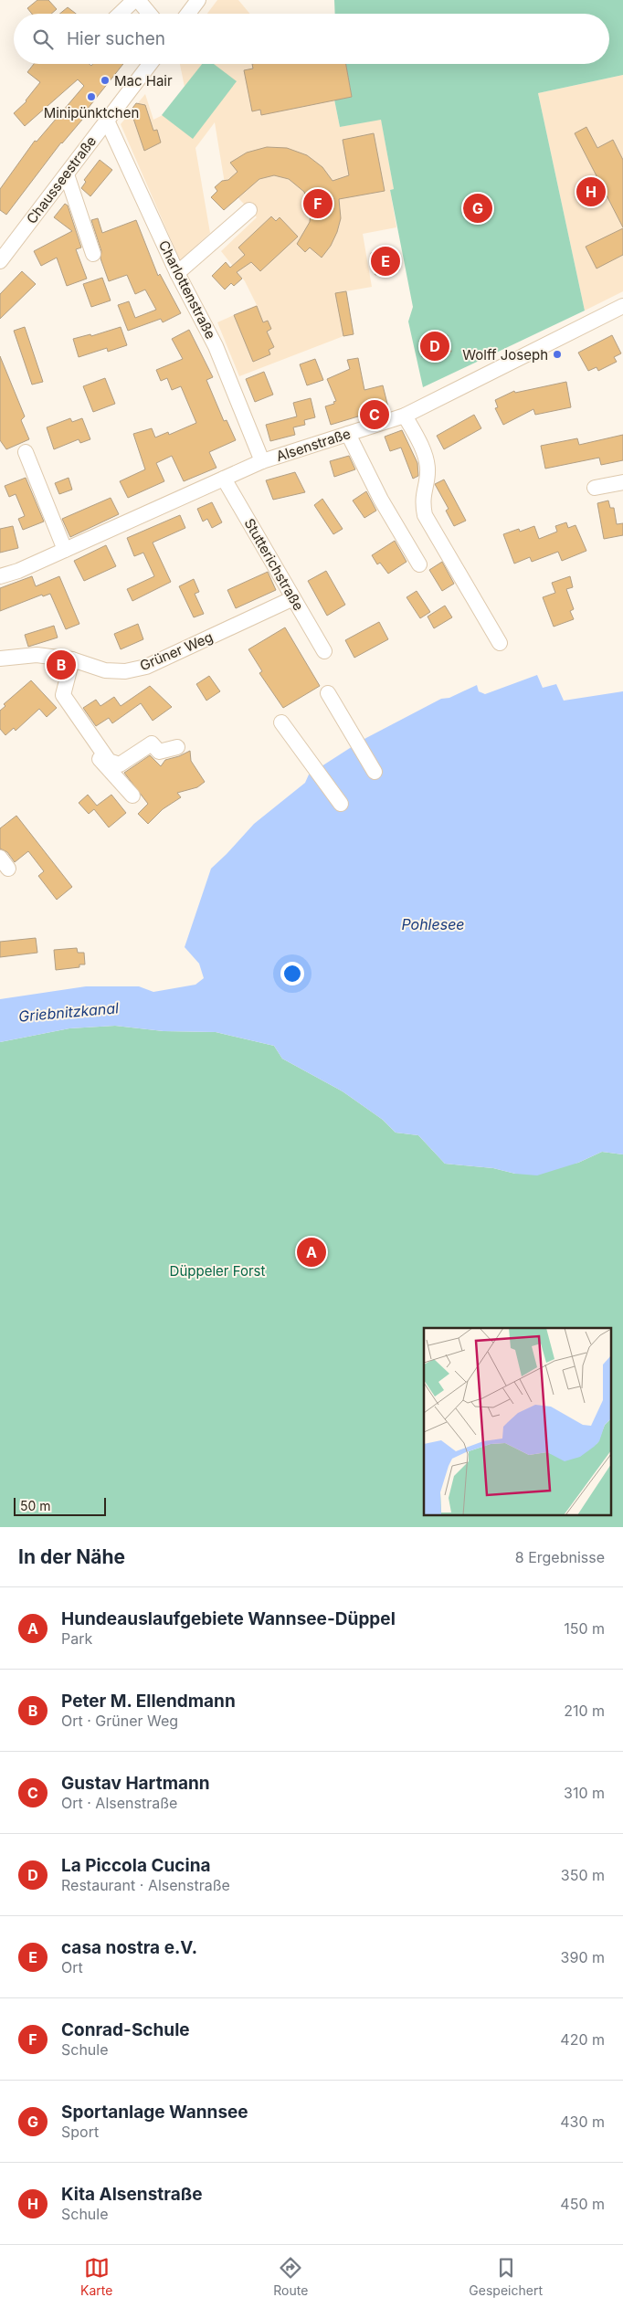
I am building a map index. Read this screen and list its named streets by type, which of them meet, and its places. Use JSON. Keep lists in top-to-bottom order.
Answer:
{
  "streets": {
    "street": [
      "Chausseestraße",
      "Charlottenstraße",
      "Alsenstraße",
      "Stutterichstraße",
      "Grüner Weg"
    ]
  },
  "crossings": [
    ["Chausseestraße", "Charlottenstraße"],
    ["Charlottenstraße", "Alsenstraße"],
    ["Alsenstraße", "Stutterichstraße"],
    ["Stutterichstraße", "Grüner Weg"]
  ],
  "water": ["Pohlesee", "Griebnitzkanal"],
  "parks": ["Düppeler Forst"],
  "places": ["Mac Hair", "Minipünktchen", "Wolff Joseph"],
  "scale_bar": "50 m",
  "page": {
    "search": "Hier suchen",
    "pins": [
      "H",
      "F",
      "G",
      "E",
      "D",
      "C",
      "B",
      "A"
    ],
    "scale": "50 m",
    "heading": ["In der Nähe", "8 Ergebnisse"],
    "list": [
      {
        "mark": "A",
        "name": "Hundeauslaufgebiete Wannsee-Düppel",
        "note": "Park",
        "value": "150 m"
      },
      {
        "mark": "B",
        "name": "Peter M. Ellendmann",
        "note": "Ort · Grüner Weg",
        "value": "210 m"
      },
      {
        "mark": "C",
        "name": "Gustav Hartmann",
        "note": "Ort · Alsenstraße",
        "value": "310 m"
      },
      {
        "mark": "D",
        "name": "La Piccola Cucina",
        "note": "Restaurant · Alsenstraße",
        "value": "350 m"
      },
      {
        "mark": "E",
        "name": "casa nostra e.V.",
        "note": "Ort",
        "value": "390 m"
      },
      {
        "mark": "F",
        "name": "Conrad-Schule",
        "note": "Schule",
        "value": "420 m"
      },
      {
        "mark": "G",
        "name": "Sportanlage Wannsee",
        "note": "Sport",
        "value": "430 m"
      },
      {
        "mark": "H",
        "name": "Kita Alsenstraße",
        "note": "Schule",
        "value": "450 m"
      }
    ],
    "nav": ["Karte", "Route", "Gespeichert"]
  }
}
